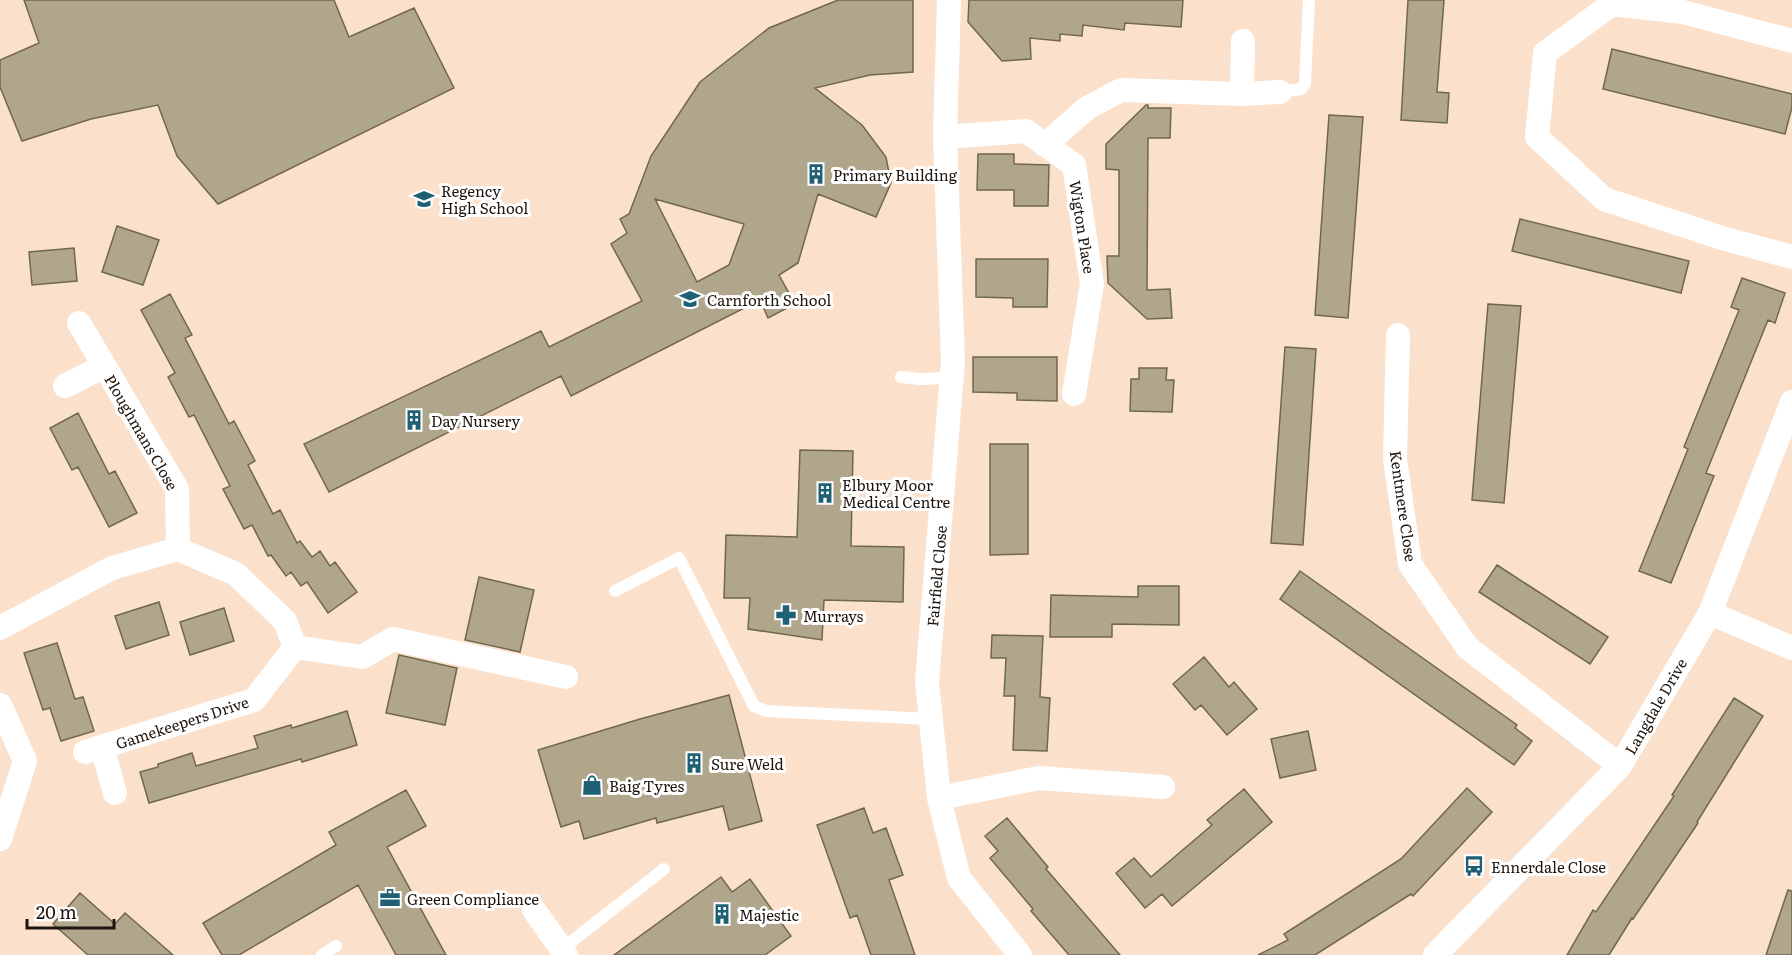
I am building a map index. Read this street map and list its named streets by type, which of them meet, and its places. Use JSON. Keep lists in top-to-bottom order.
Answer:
{
  "streets": {
    "street": [
      "Wigton Place",
      "Ploughmans Close",
      "Kentmere Close",
      "Fairfield Close",
      "Langdale Drive",
      "Gamekeepers Drive"
    ]
  },
  "crossings": [
    ["Wigton Place", "Fairfield Close"],
    ["Kentmere Close", "Langdale Drive"]
  ],
  "places": {
    "building": [
      "Primary Building",
      "Day Nursery",
      "Elbury Moor Medical Centre",
      "Sure Weld",
      "Majestic"
    ],
    "school or university": ["Regency High School", "Carnforth School"],
    "pharmacy": ["Murrays"],
    "shop": ["Baig Tyres"],
    "bus stop": ["Ennerdale Close"],
    "office": ["Green Compliance"]
  },
  "scale_bar": "20 m"
}
